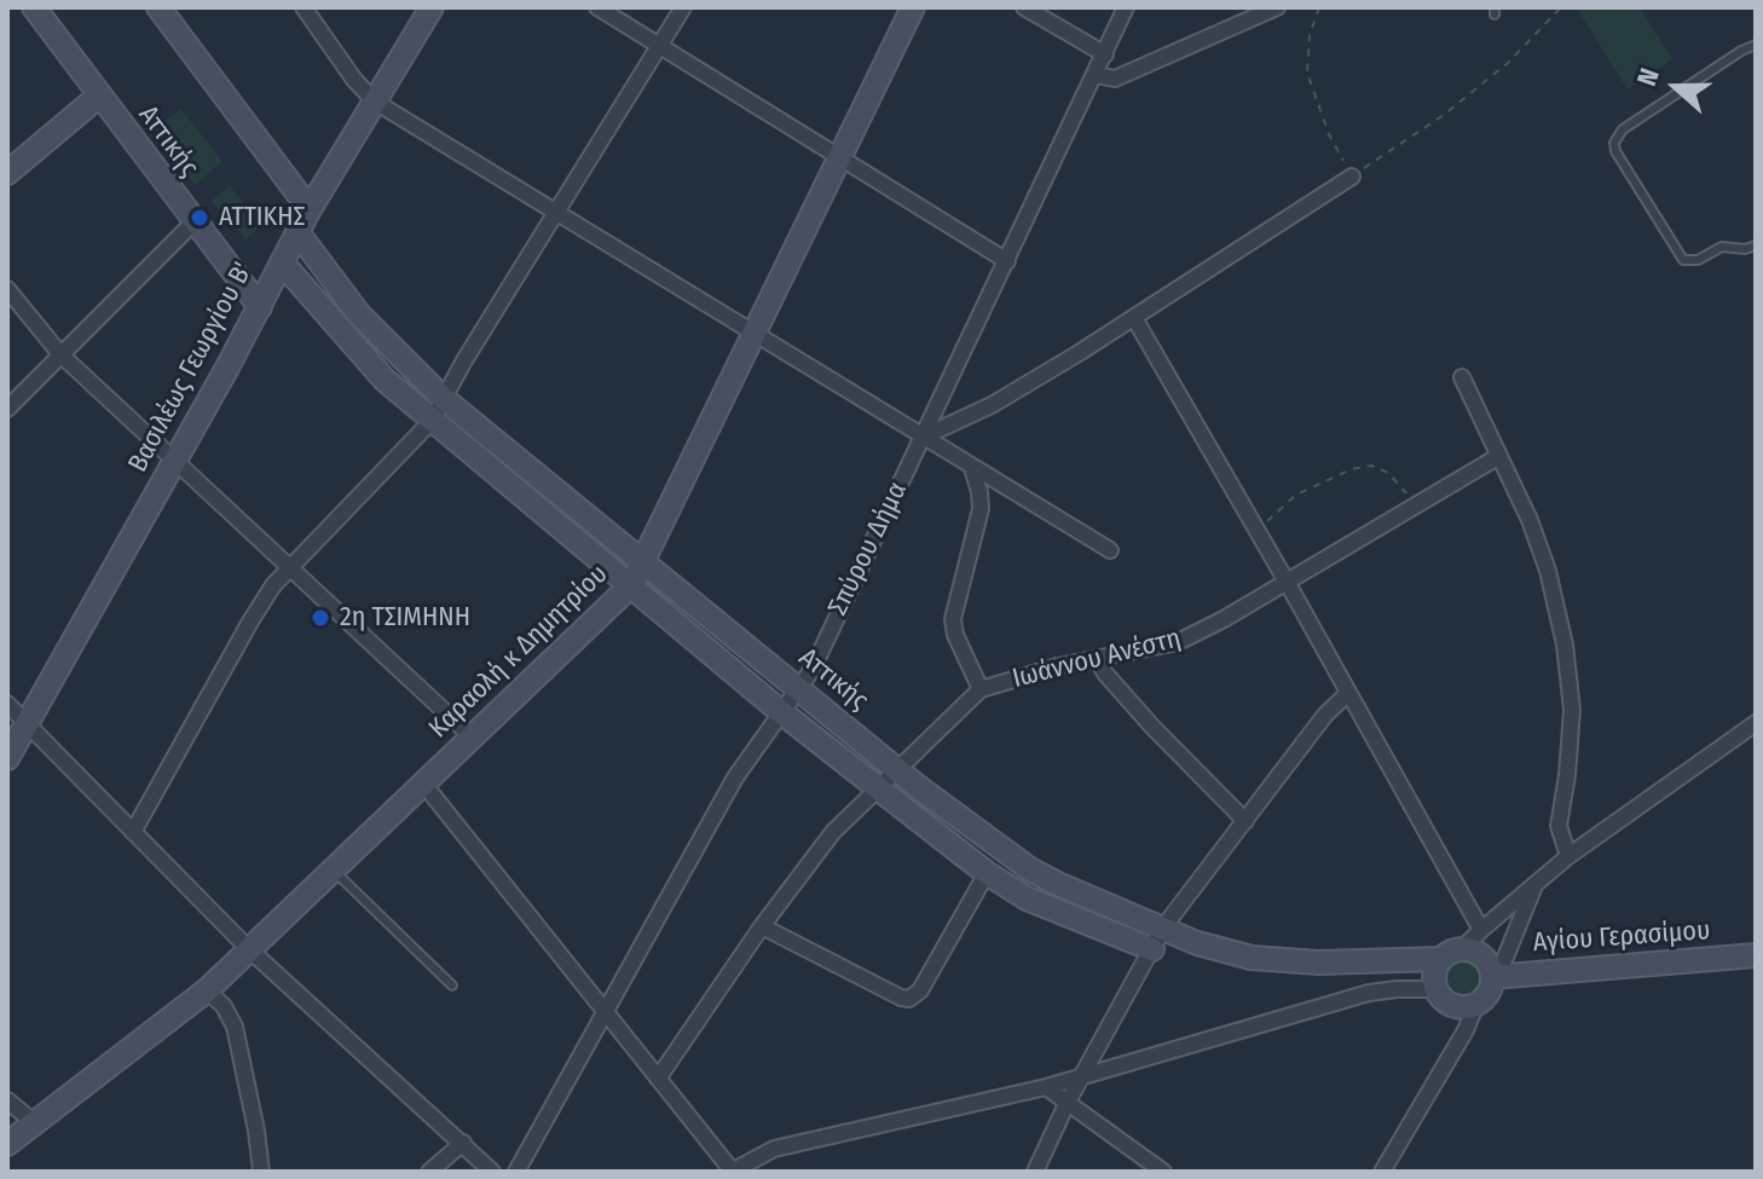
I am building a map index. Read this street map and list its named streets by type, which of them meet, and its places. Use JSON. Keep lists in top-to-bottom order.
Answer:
{
  "streets": {
    "street": [
      "Αττικής",
      "Βασιλέως Γεωργίου Β'",
      "Σπύρου Δήμα",
      "Καραολή κ Δημητρίου",
      "Ιωάννου Ανέστη",
      "Αγίου Γερασίμου"
    ]
  },
  "crossings": [
    ["Αττικής", "Βασιλέως Γεωργίου Β'"],
    ["Αττικής", "Σπύρου Δήμα"],
    ["Αττικής", "Καραολή κ Δημητρίου"],
    ["Αττικής", "Ιωάννου Ανέστη"],
    ["Αττικής", "Αγίου Γερασίμου"]
  ],
  "places": ["ΑΤΤΙΚΗΣ", "2η ΤΣΙΜΗΝΗ"],
  "north": "left"
}
